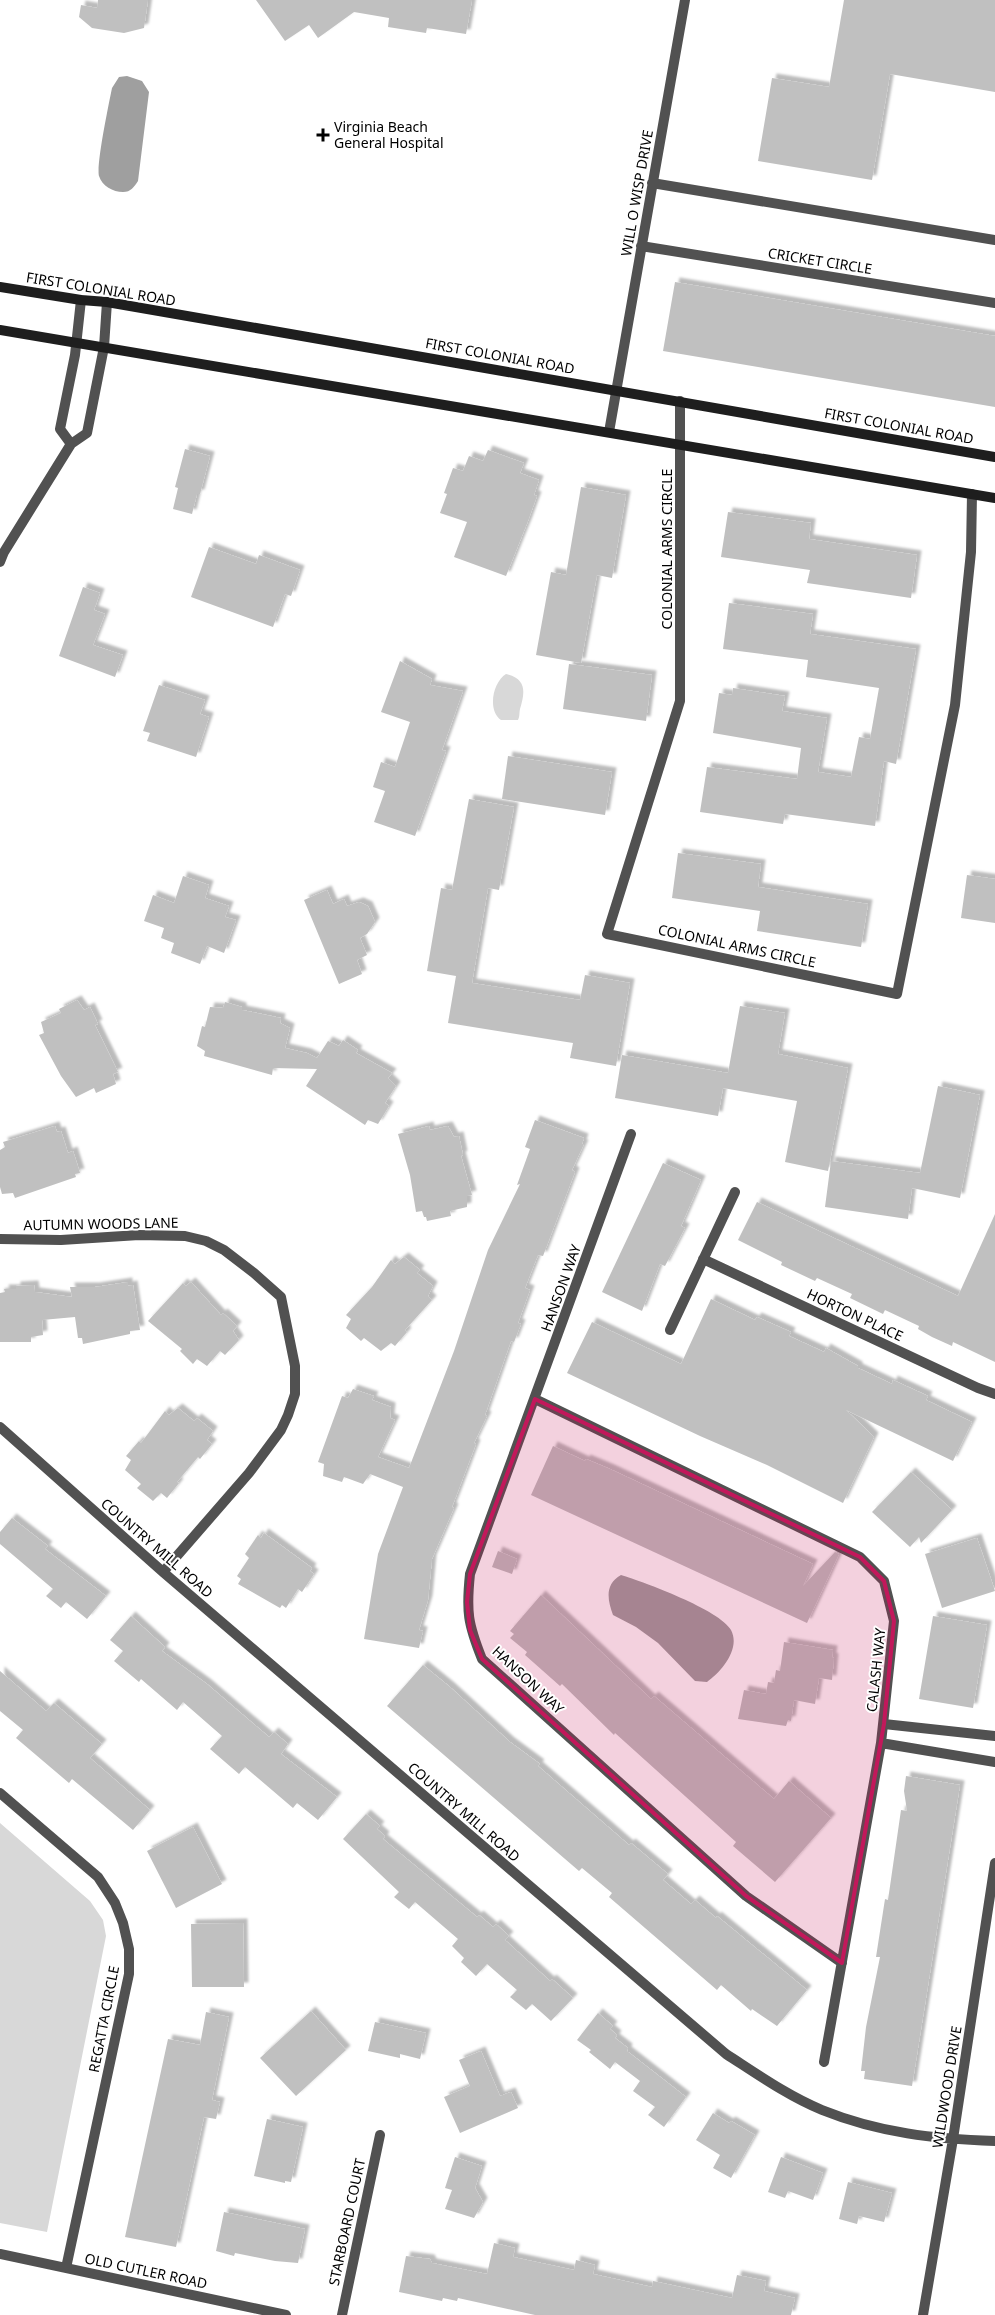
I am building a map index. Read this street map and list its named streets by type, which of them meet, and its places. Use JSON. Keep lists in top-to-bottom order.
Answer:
{
  "streets": {
    "main road": ["FIRST COLONIAL ROAD"],
    "street": [
      "WILL O WISP DRIVE",
      "CRICKET CIRCLE",
      "COLONIAL ARMS CIRCLE",
      "AUTUMN WOODS LANE",
      "HANSON WAY",
      "HORTON PLACE",
      "COUNTRY MILL ROAD",
      "CALASH WAY",
      "REGATTA CIRCLE",
      "WILDWOOD DRIVE",
      "STARBOARD COURT",
      "OLD CUTLER ROAD"
    ]
  },
  "crossings": [
    ["WILL O WISP DRIVE", "CRICKET CIRCLE"],
    ["WILL O WISP DRIVE", "FIRST COLONIAL ROAD"],
    ["FIRST COLONIAL ROAD", "COLONIAL ARMS CIRCLE"],
    ["AUTUMN WOODS LANE", "COUNTRY MILL ROAD"],
    ["HANSON WAY", "CALASH WAY"],
    ["COUNTRY MILL ROAD", "WILDWOOD DRIVE"],
    ["REGATTA CIRCLE", "OLD CUTLER ROAD"]
  ],
  "places": {
    "health": ["Virginia Beach General Hospital"]
  }
}
